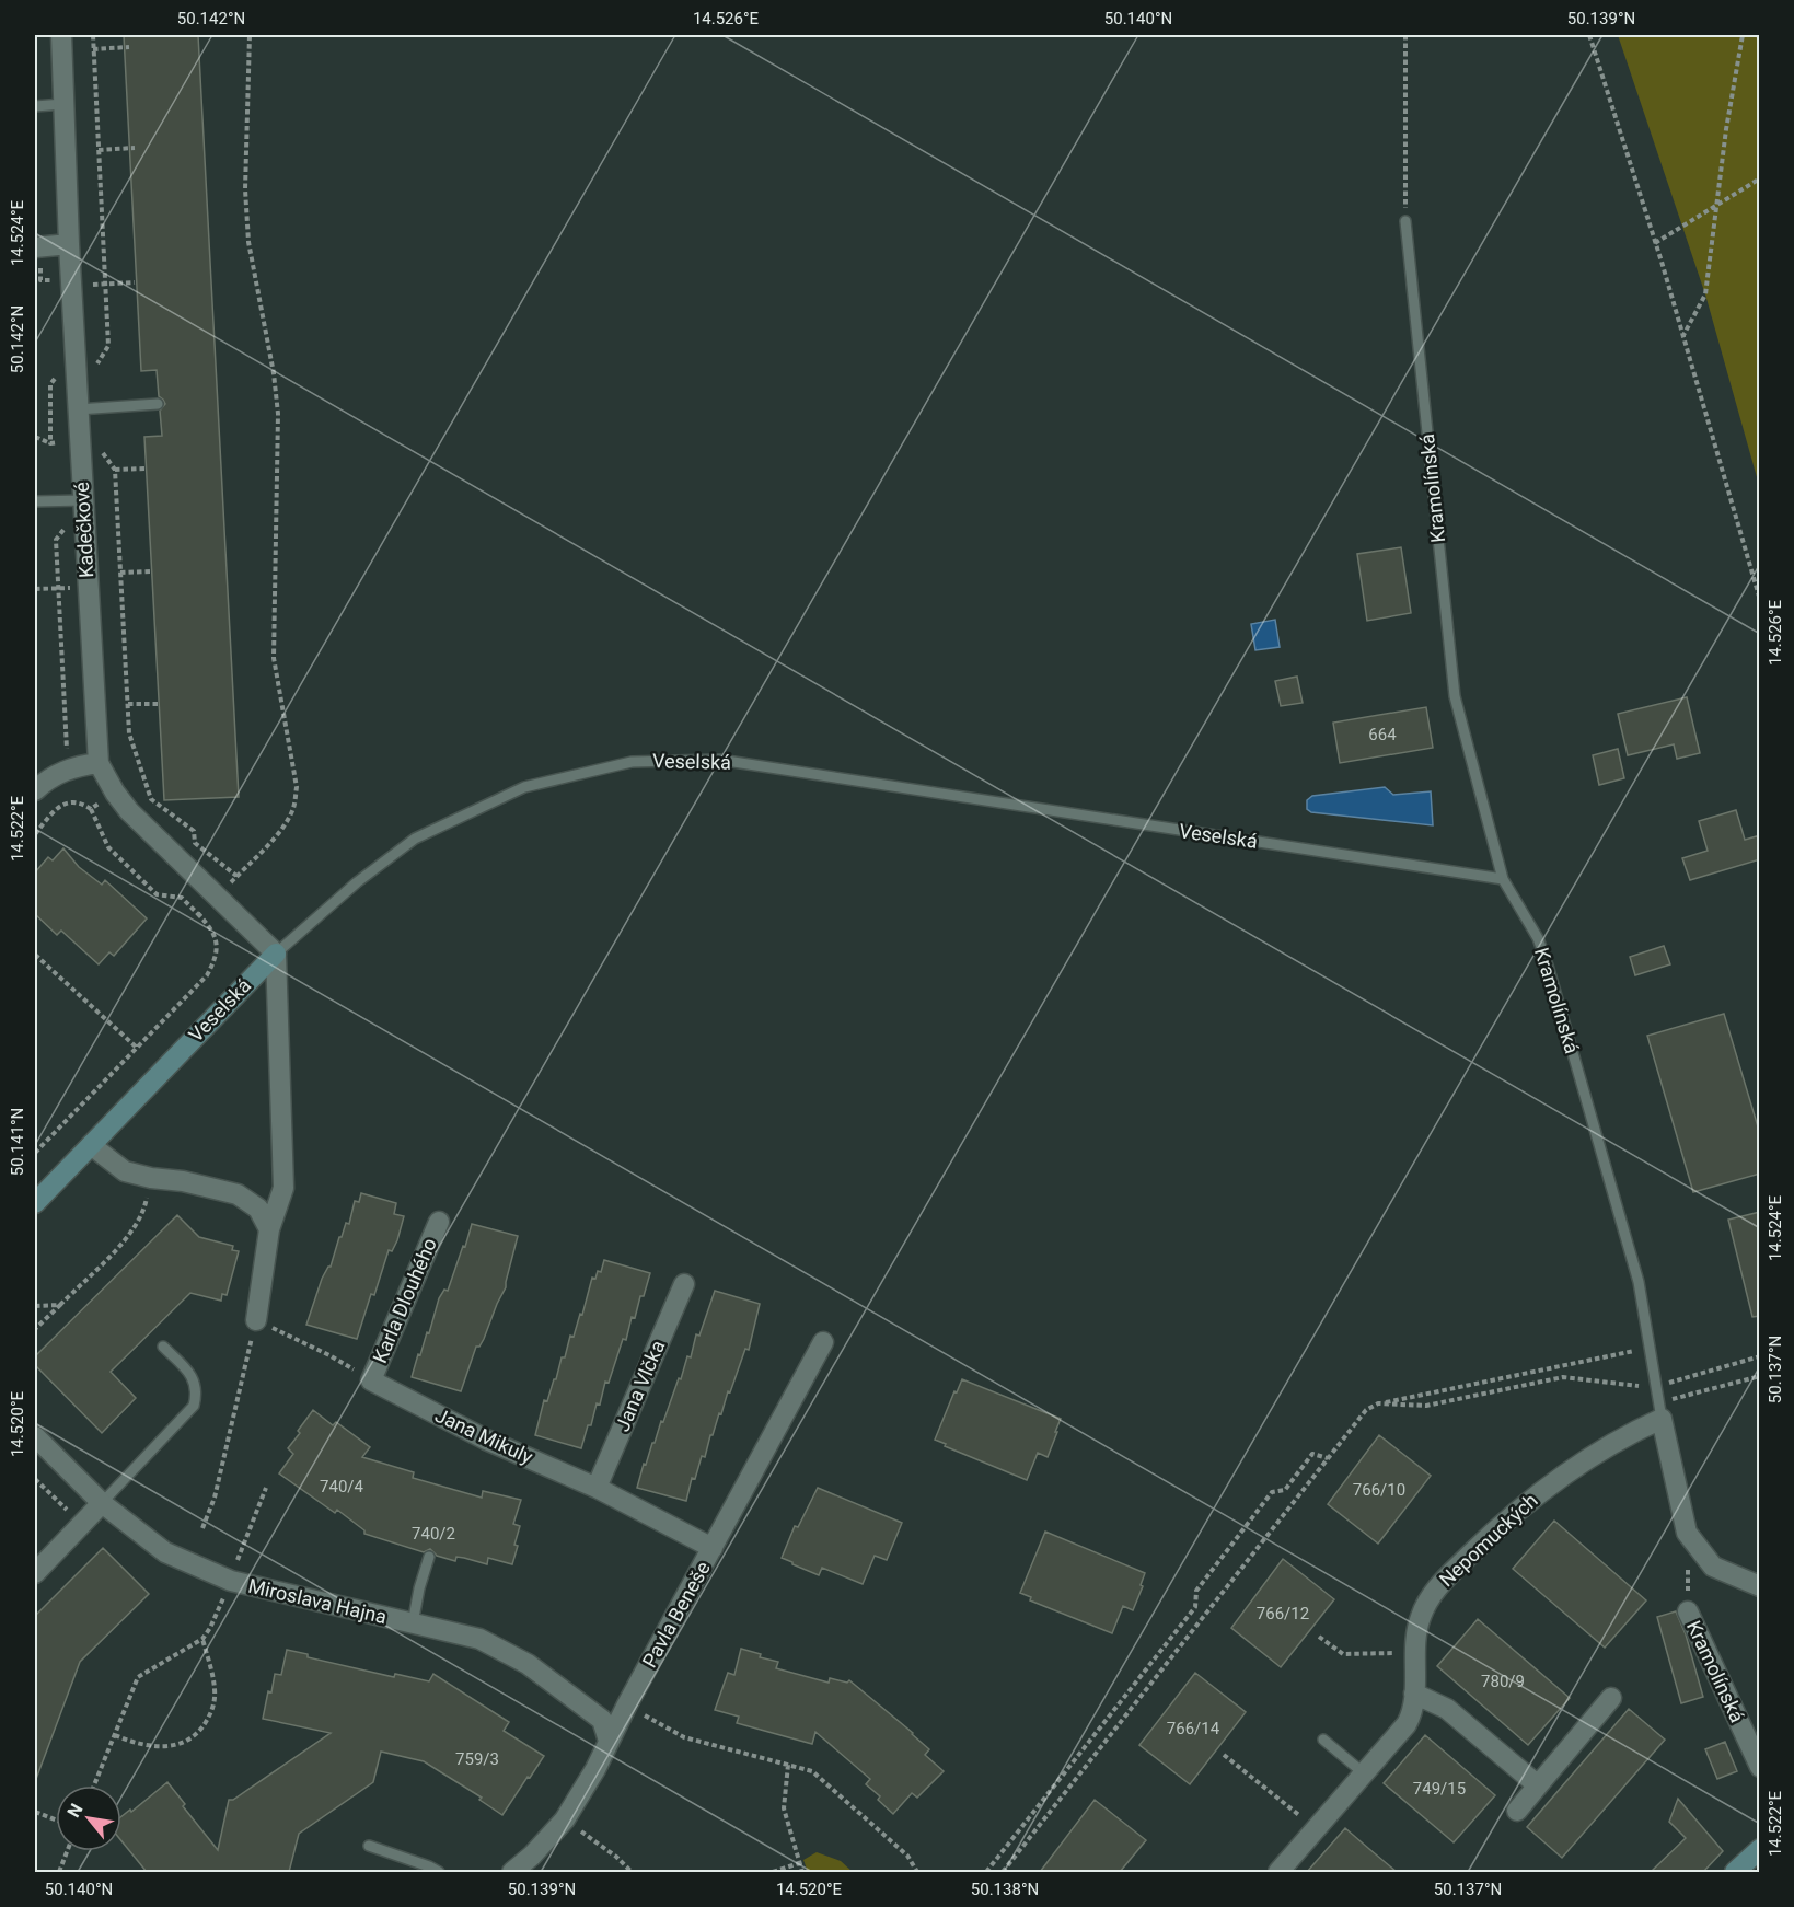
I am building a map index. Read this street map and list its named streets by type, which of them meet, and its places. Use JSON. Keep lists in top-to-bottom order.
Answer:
{
  "streets": {
    "street": [
      "Kramolínská",
      "Kadečkové",
      "Veselská",
      "Karla Dlouhého",
      "Jana Vlčka",
      "Jana Mikuly",
      "Nepomuckých",
      "Miroslava Hajna",
      "Pavla Beneše"
    ]
  },
  "crossings": [
    ["Kramolínská", "Veselská"],
    ["Kramolínská", "Nepomuckých"],
    ["Kadečkové", "Veselská"],
    ["Karla Dlouhého", "Jana Mikuly"],
    ["Jana Vlčka", "Jana Mikuly"],
    ["Jana Mikuly", "Pavla Beneše"],
    ["Miroslava Hajna", "Pavla Beneše"]
  ],
  "house_numbers": [
    "664",
    "740/4",
    "766/10",
    "740/2",
    "766/12",
    "780/9",
    "766/14",
    "759/3",
    "749/15"
  ],
  "north": "top left",
  "coordinates": [
    "50.142°N",
    "14.526°E",
    "50.140°N",
    "50.139°N",
    "14.524°E",
    "14.522°E",
    "50.141°N",
    "50.137°N",
    "14.520°E",
    "50.138°N"
  ]
}
